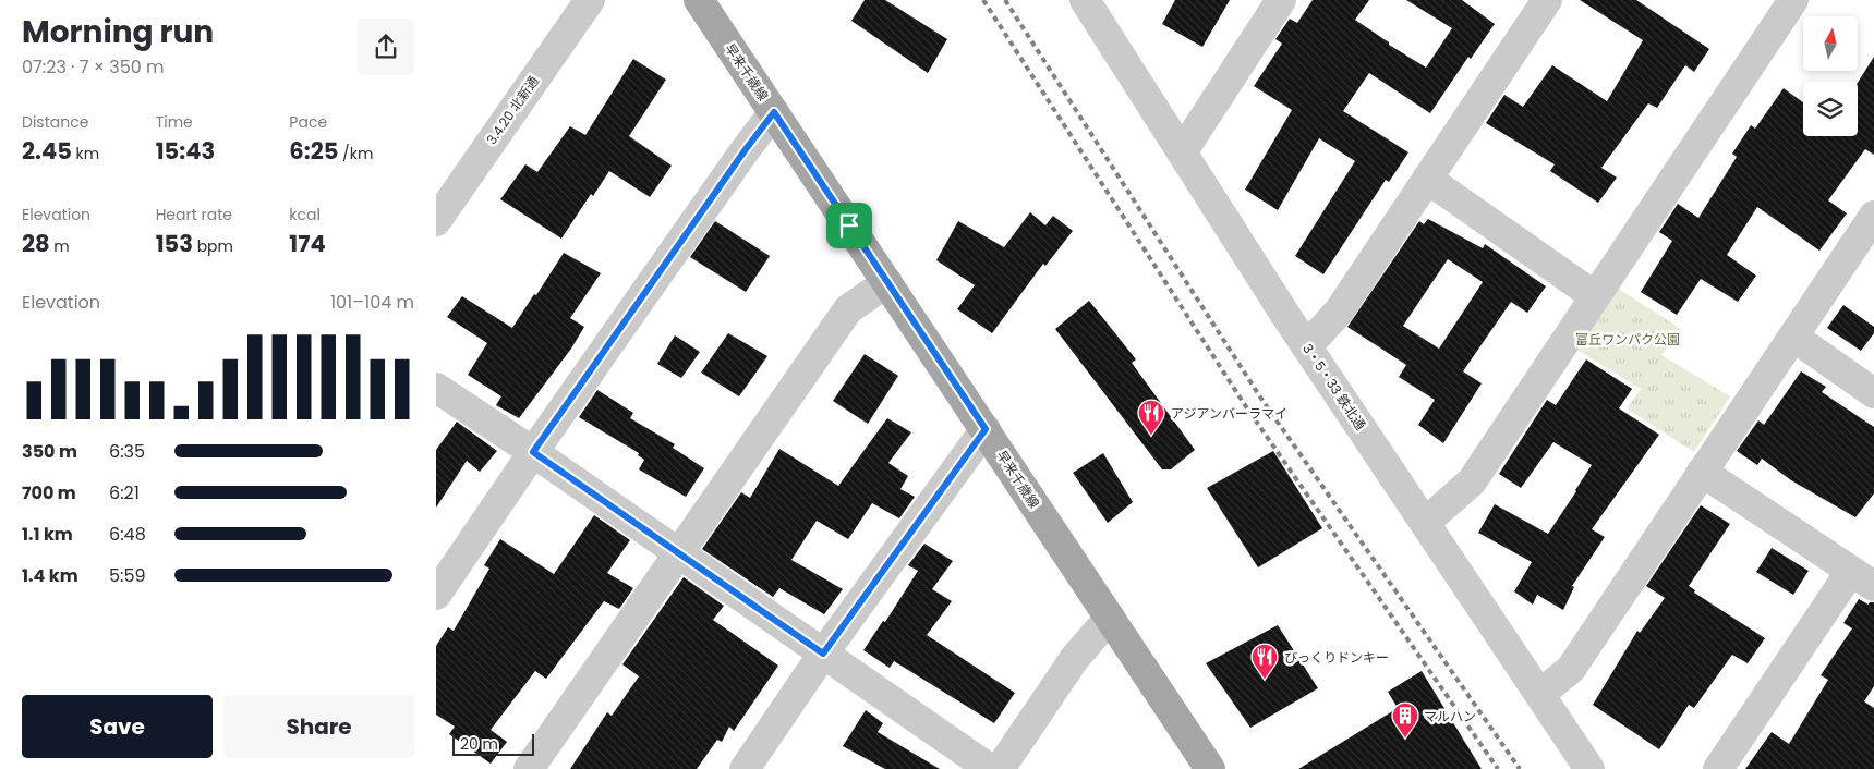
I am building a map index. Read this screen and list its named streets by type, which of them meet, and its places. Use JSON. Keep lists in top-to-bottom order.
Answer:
{
  "streets": {
    "main road": ["早来千歳線"],
    "street": ["3.4.20 北新通", "3・5・33 鉄北通"]
  },
  "parks": ["富丘ワンパク公園"],
  "places": {
    "restaurant": ["アジアンバーラマイ", "びっくりドンキー"],
    "building": ["マルハン"]
  },
  "scale_bar": "20 m",
  "north": "top",
  "page": {
    "heading": ["Morning run", "07:23 · 7 × 350 m"],
    "stats": [
      ["Distance", "2.45 km"],
      ["Time", "15:43"],
      ["Pace", "6:25 /km"],
      ["Elevation", "28 m"],
      ["Heart rate", "153 bpm"],
      ["kcal", "174"]
    ],
    "chart": ["Elevation", "101–104 m"],
    "list": [
      {
        "name": "350 m",
        "note": "6:35"
      },
      {
        "name": "700 m",
        "note": "6:21"
      },
      {
        "name": "1.1 km",
        "note": "6:48"
      },
      {
        "name": "1.4 km",
        "note": "5:59"
      }
    ],
    "buttons": ["Save", "Share"],
    "scale": "20 m"
  }
}
